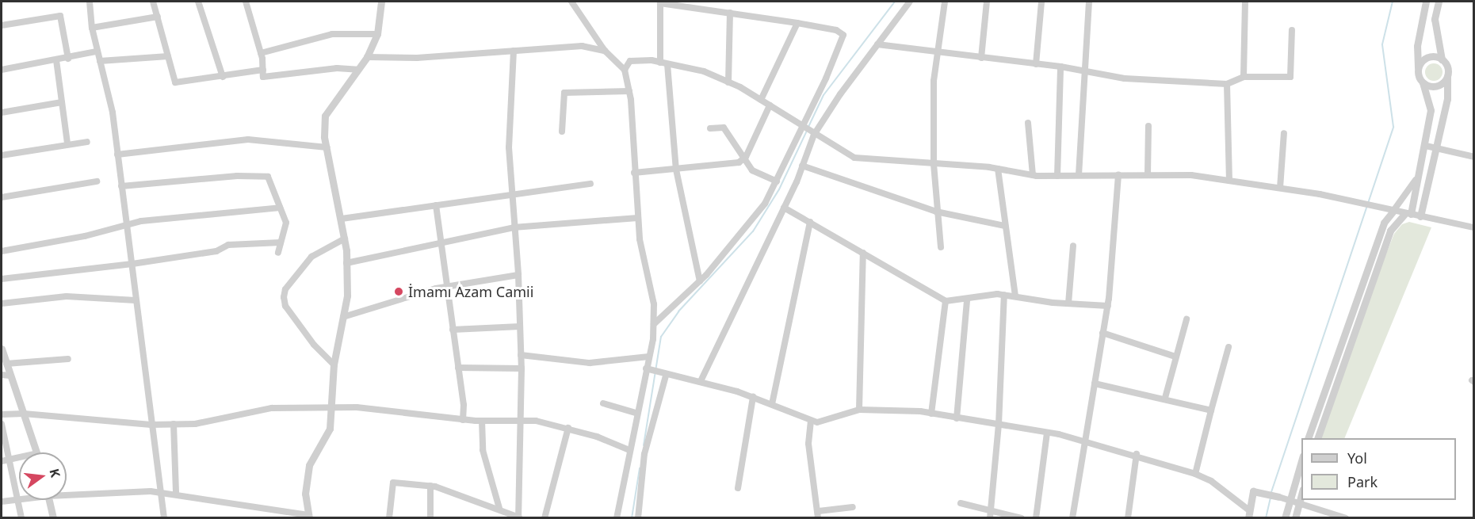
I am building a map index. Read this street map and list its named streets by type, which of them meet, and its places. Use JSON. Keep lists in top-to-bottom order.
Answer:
{
  "places": ["İmamı Azam Camii"],
  "legend": ["Yol", "Park"],
  "north": "right"
}
